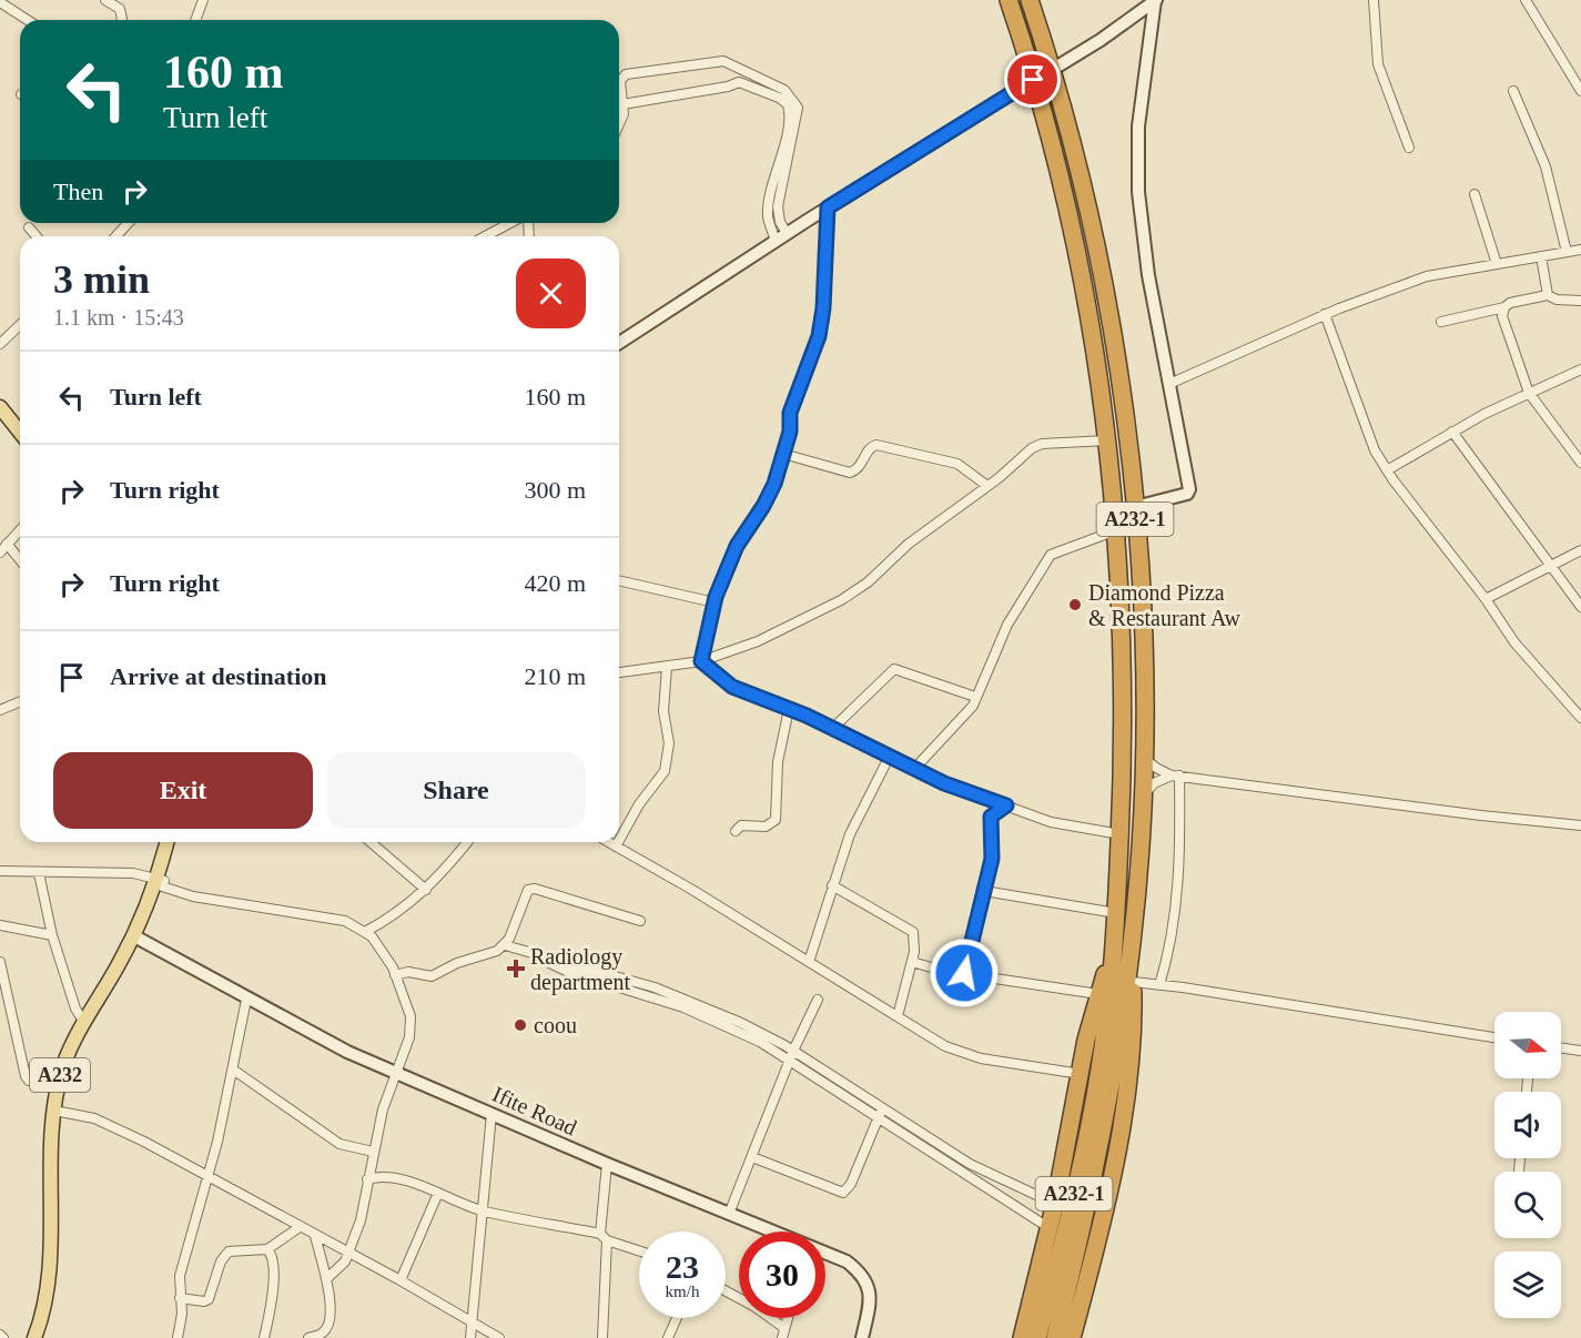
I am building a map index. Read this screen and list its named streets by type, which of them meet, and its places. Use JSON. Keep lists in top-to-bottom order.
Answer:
{
  "streets": {
    "highway": ["A232-1"],
    "main road": ["A232"],
    "street": ["Ifite Road"]
  },
  "crossings": [
    ["A232", "Ifite Road"]
  ],
  "places": {
    "other": ["Diamond Pizza & Restaurant Aw", "coou"],
    "health": ["Radiology department"]
  },
  "north": "right",
  "page": {
    "turn": ["160 m", "Turn left"],
    "then": "Then",
    "heading": ["3 min", "1.1 km · 15:43"],
    "list": [
      {
        "name": "Turn left",
        "value": "160 m"
      },
      {
        "name": "Turn right",
        "value": "300 m"
      },
      {
        "name": "Turn right",
        "value": "420 m"
      },
      {
        "name": "Arrive at destination",
        "value": "210 m"
      }
    ],
    "buttons": ["Exit", "Share"],
    "speed": "23 km/h",
    "limit": "30"
  }
}
